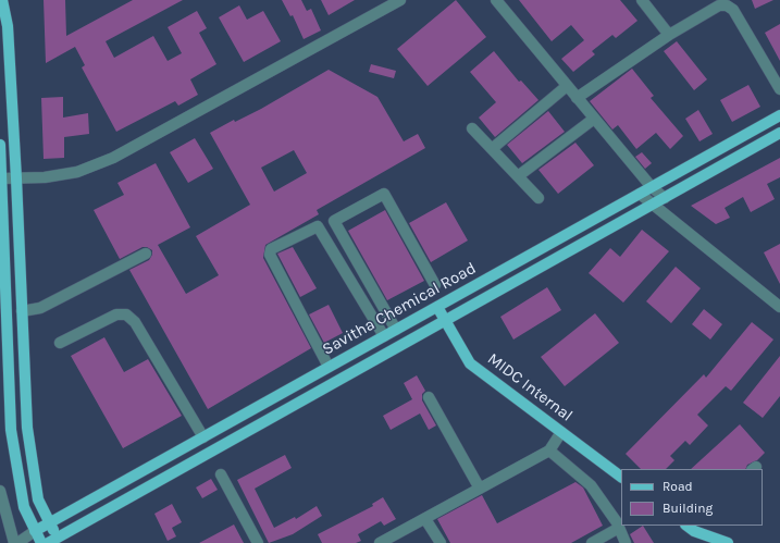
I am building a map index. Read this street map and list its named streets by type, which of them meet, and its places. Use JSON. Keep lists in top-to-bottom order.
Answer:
{
  "streets": {
    "main road": ["Savitha Chemical Road", "MIDC Internal"]
  },
  "crossings": [
    ["Savitha Chemical Road", "MIDC Internal"]
  ],
  "legend": ["Road", "Building"]
}
